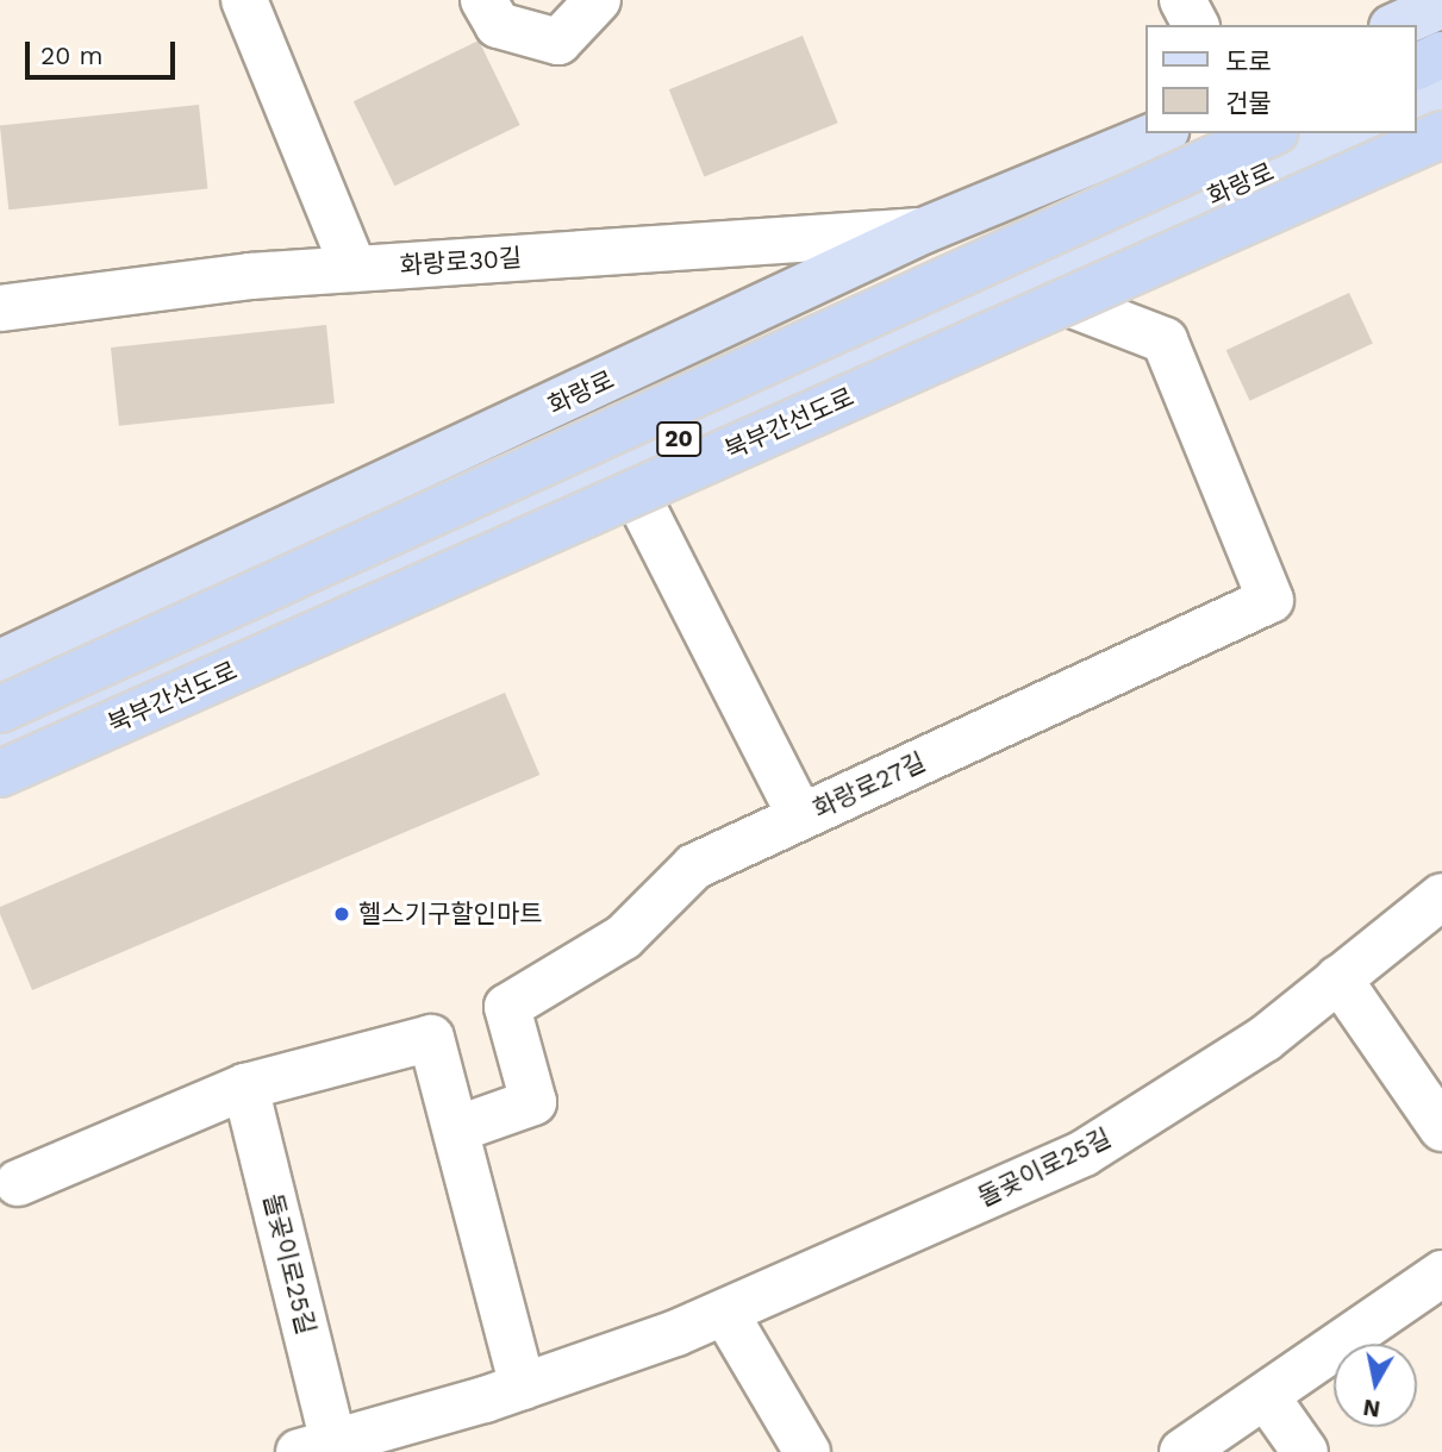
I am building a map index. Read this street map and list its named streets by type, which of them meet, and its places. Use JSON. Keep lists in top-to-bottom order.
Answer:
{
  "streets": {
    "highway": ["북부간선도로"],
    "main road": ["화랑로", "20"],
    "street": ["화랑로30길", "화랑로27길", "돌곶이로25길"]
  },
  "crossings": [
    ["화랑로", "화랑로30길"],
    ["화랑로", "화랑로27길"]
  ],
  "places": ["헬스기구할인마트"],
  "legend": ["도로", "건물"],
  "scale_bar": "20 m",
  "north": "bottom"
}
